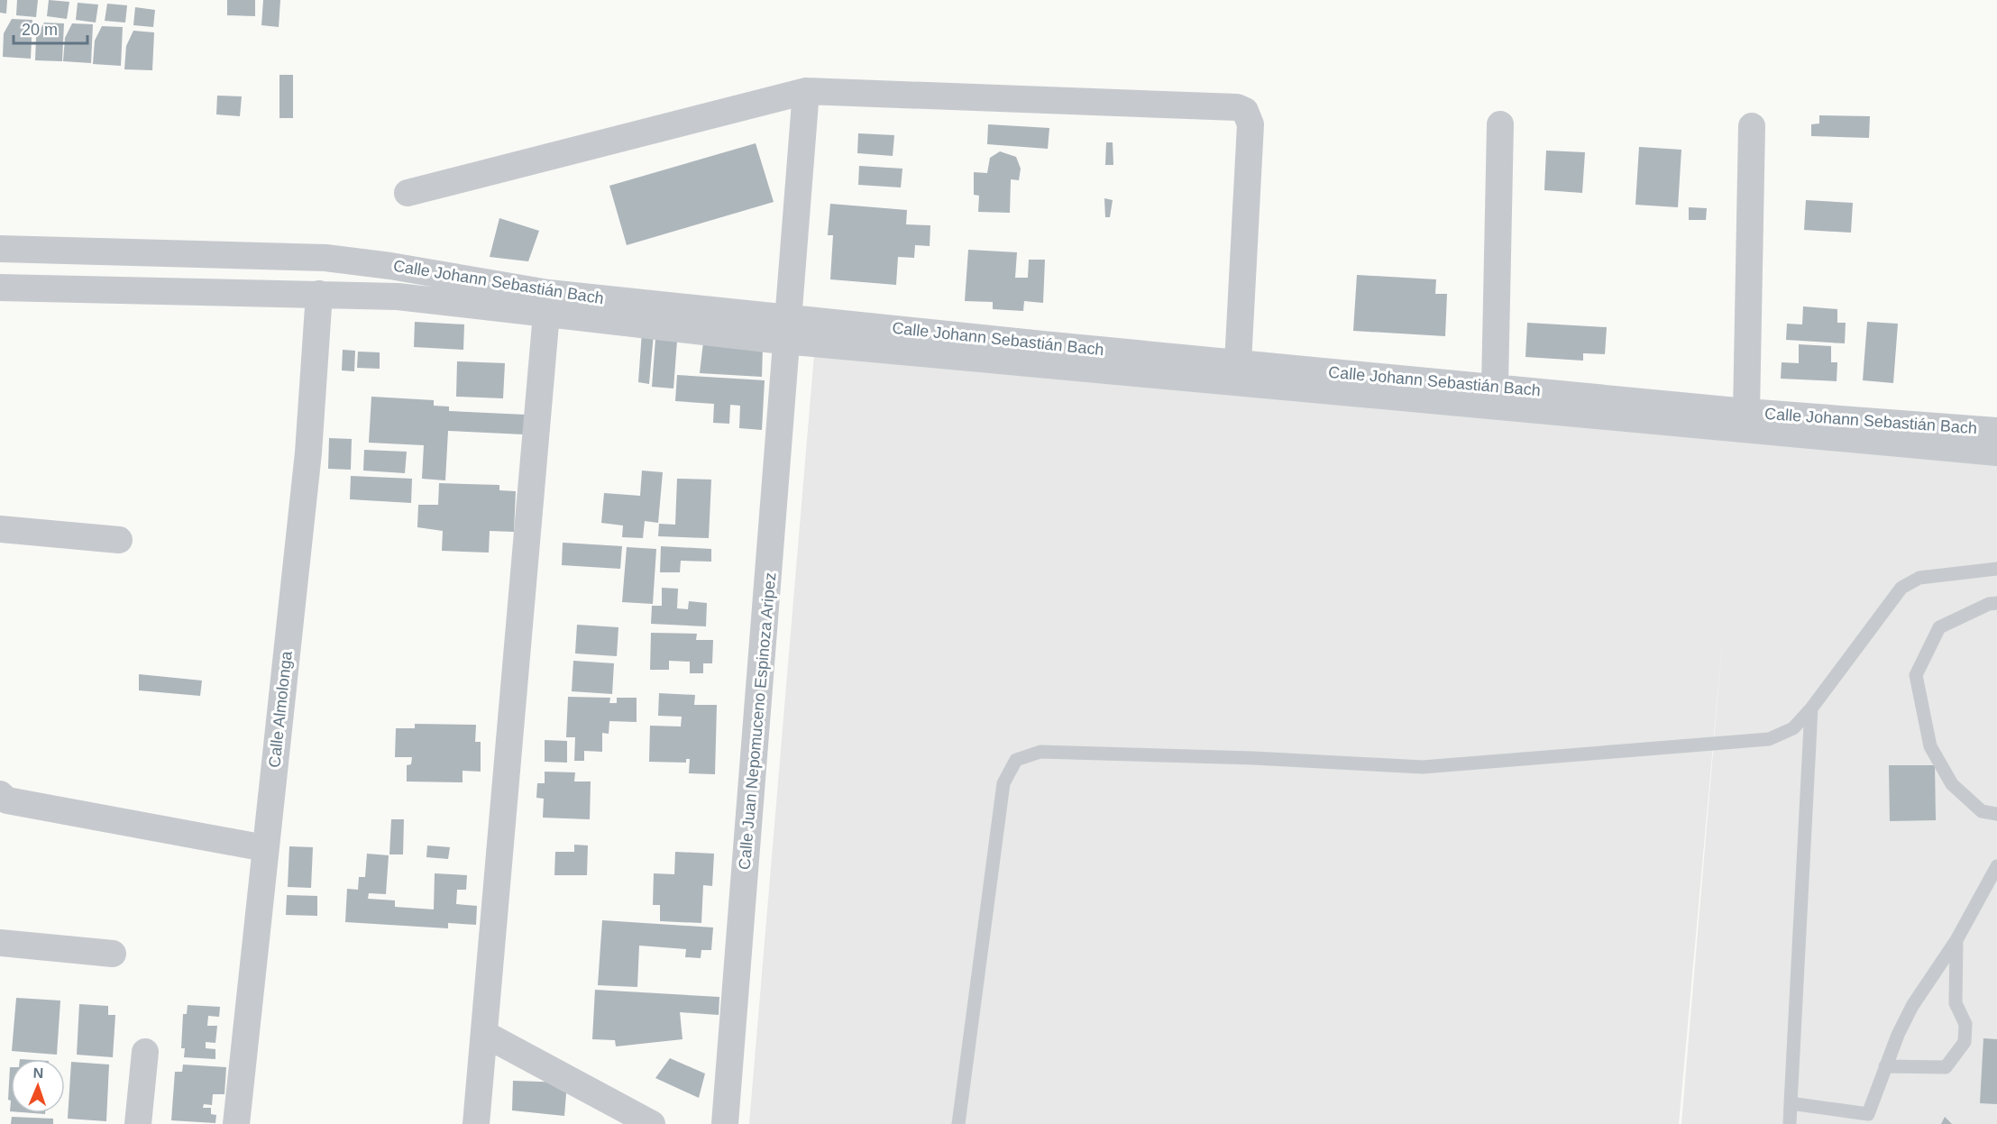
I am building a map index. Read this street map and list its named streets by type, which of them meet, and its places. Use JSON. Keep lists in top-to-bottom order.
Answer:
{
  "streets": {
    "street": ["Calle Johann Sebastián Bach", "Calle Almolonga", "Calle Juan Nepomuceno Espinoza Aripez"]
  },
  "crossings": [
    ["Calle Johann Sebastián Bach", "Calle Almolonga"],
    ["Calle Johann Sebastián Bach", "Calle Juan Nepomuceno Espinoza Aripez"]
  ],
  "scale_bar": "20 m",
  "north": "top"
}
